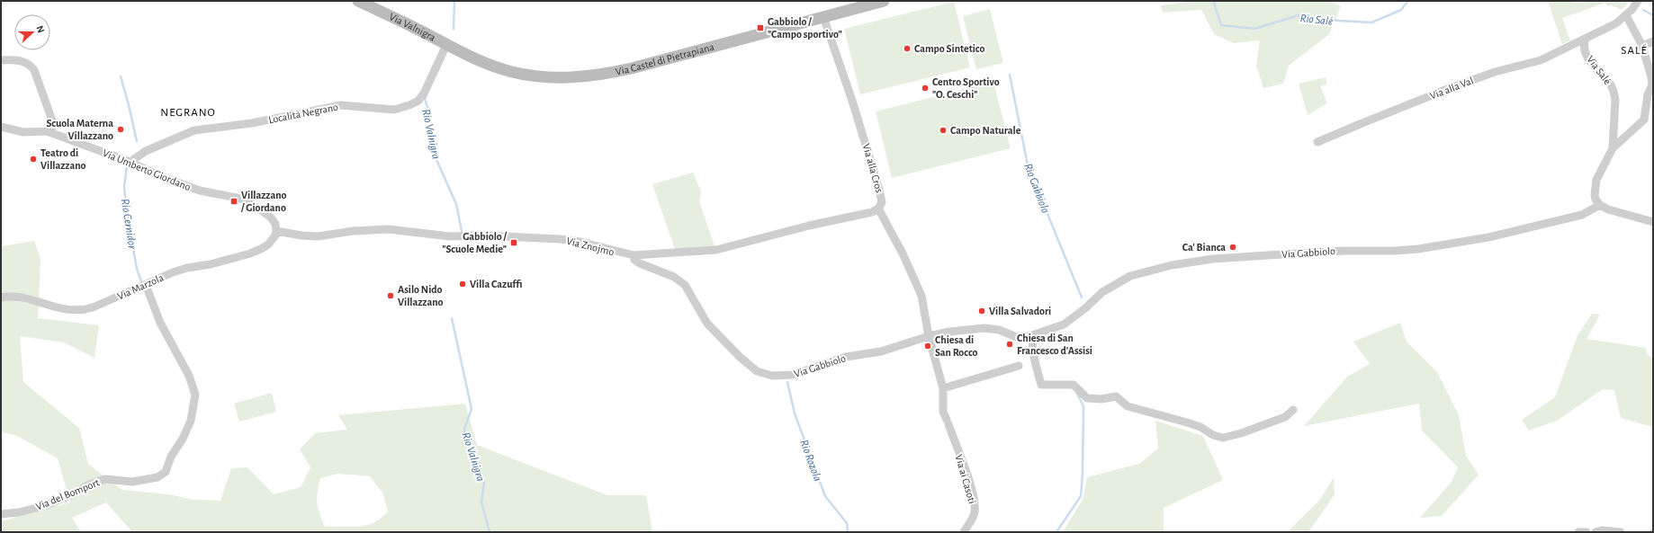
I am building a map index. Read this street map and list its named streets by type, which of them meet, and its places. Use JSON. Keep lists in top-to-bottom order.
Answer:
{
  "streets": {
    "main road": ["Via Valnigra", "Via Castel di Pietrapiana"],
    "street": [
      "Via Salé",
      "Via alla Val",
      "Località Negrano",
      "Via alla Cros",
      "Via Umberto Giordano",
      "Via Znojmo",
      "Via Gabbiolo",
      "Via Marzola",
      "Via ai Casoti",
      "Via del Bomport"
    ]
  },
  "crossings": [
    ["Via Valnigra", "Via Castel di Pietrapiana"],
    ["Via Valnigra", "Località Negrano"],
    ["Via Castel di Pietrapiana", "Località Negrano"],
    ["Via Castel di Pietrapiana", "Via alla Cros"],
    ["Via Salé", "Via alla Val"],
    ["Via Salé", "Via Gabbiolo"],
    ["Località Negrano", "Via Umberto Giordano"],
    ["Via alla Cros", "Via Znojmo"],
    ["Via alla Cros", "Via Gabbiolo"],
    ["Via alla Cros", "Via ai Casoti"],
    ["Via Umberto Giordano", "Via Znojmo"],
    ["Via Umberto Giordano", "Via Marzola"],
    ["Via Znojmo", "Via Gabbiolo"],
    ["Via Znojmo", "Via Marzola"],
    ["Via Gabbiolo", "Via ai Casoti"],
    ["Via Marzola", "Via del Bomport"]
  ],
  "districts": ["SALÉ", "NEGRANO"],
  "water": [
    "Rio Salé",
    "Rio Valnigra",
    "Rio Gabbiolo",
    "Rio Cernidor",
    "Rio Rozola"
  ],
  "places": {
    "transit": ["Gabbiolo / \"Campo sportivo\"", "Villazzano / Giordano", "Gabbiolo / \"Scuole Medie\""],
    "other": [
      "Campo Sintetico",
      "Centro Sportivo \"O. Ceschi\"",
      "Scuola Materna Villazzano",
      "Campo Naturale",
      "Teatro di Villazzano",
      "Ca' Bianca",
      "Villa Cazuffi",
      "Asilo Nido Villazzano",
      "Villa Salvadori",
      "Chiesa di San Francesco d'Assisi",
      "Chiesa di San Rocco"
    ]
  },
  "north": "right"
}
